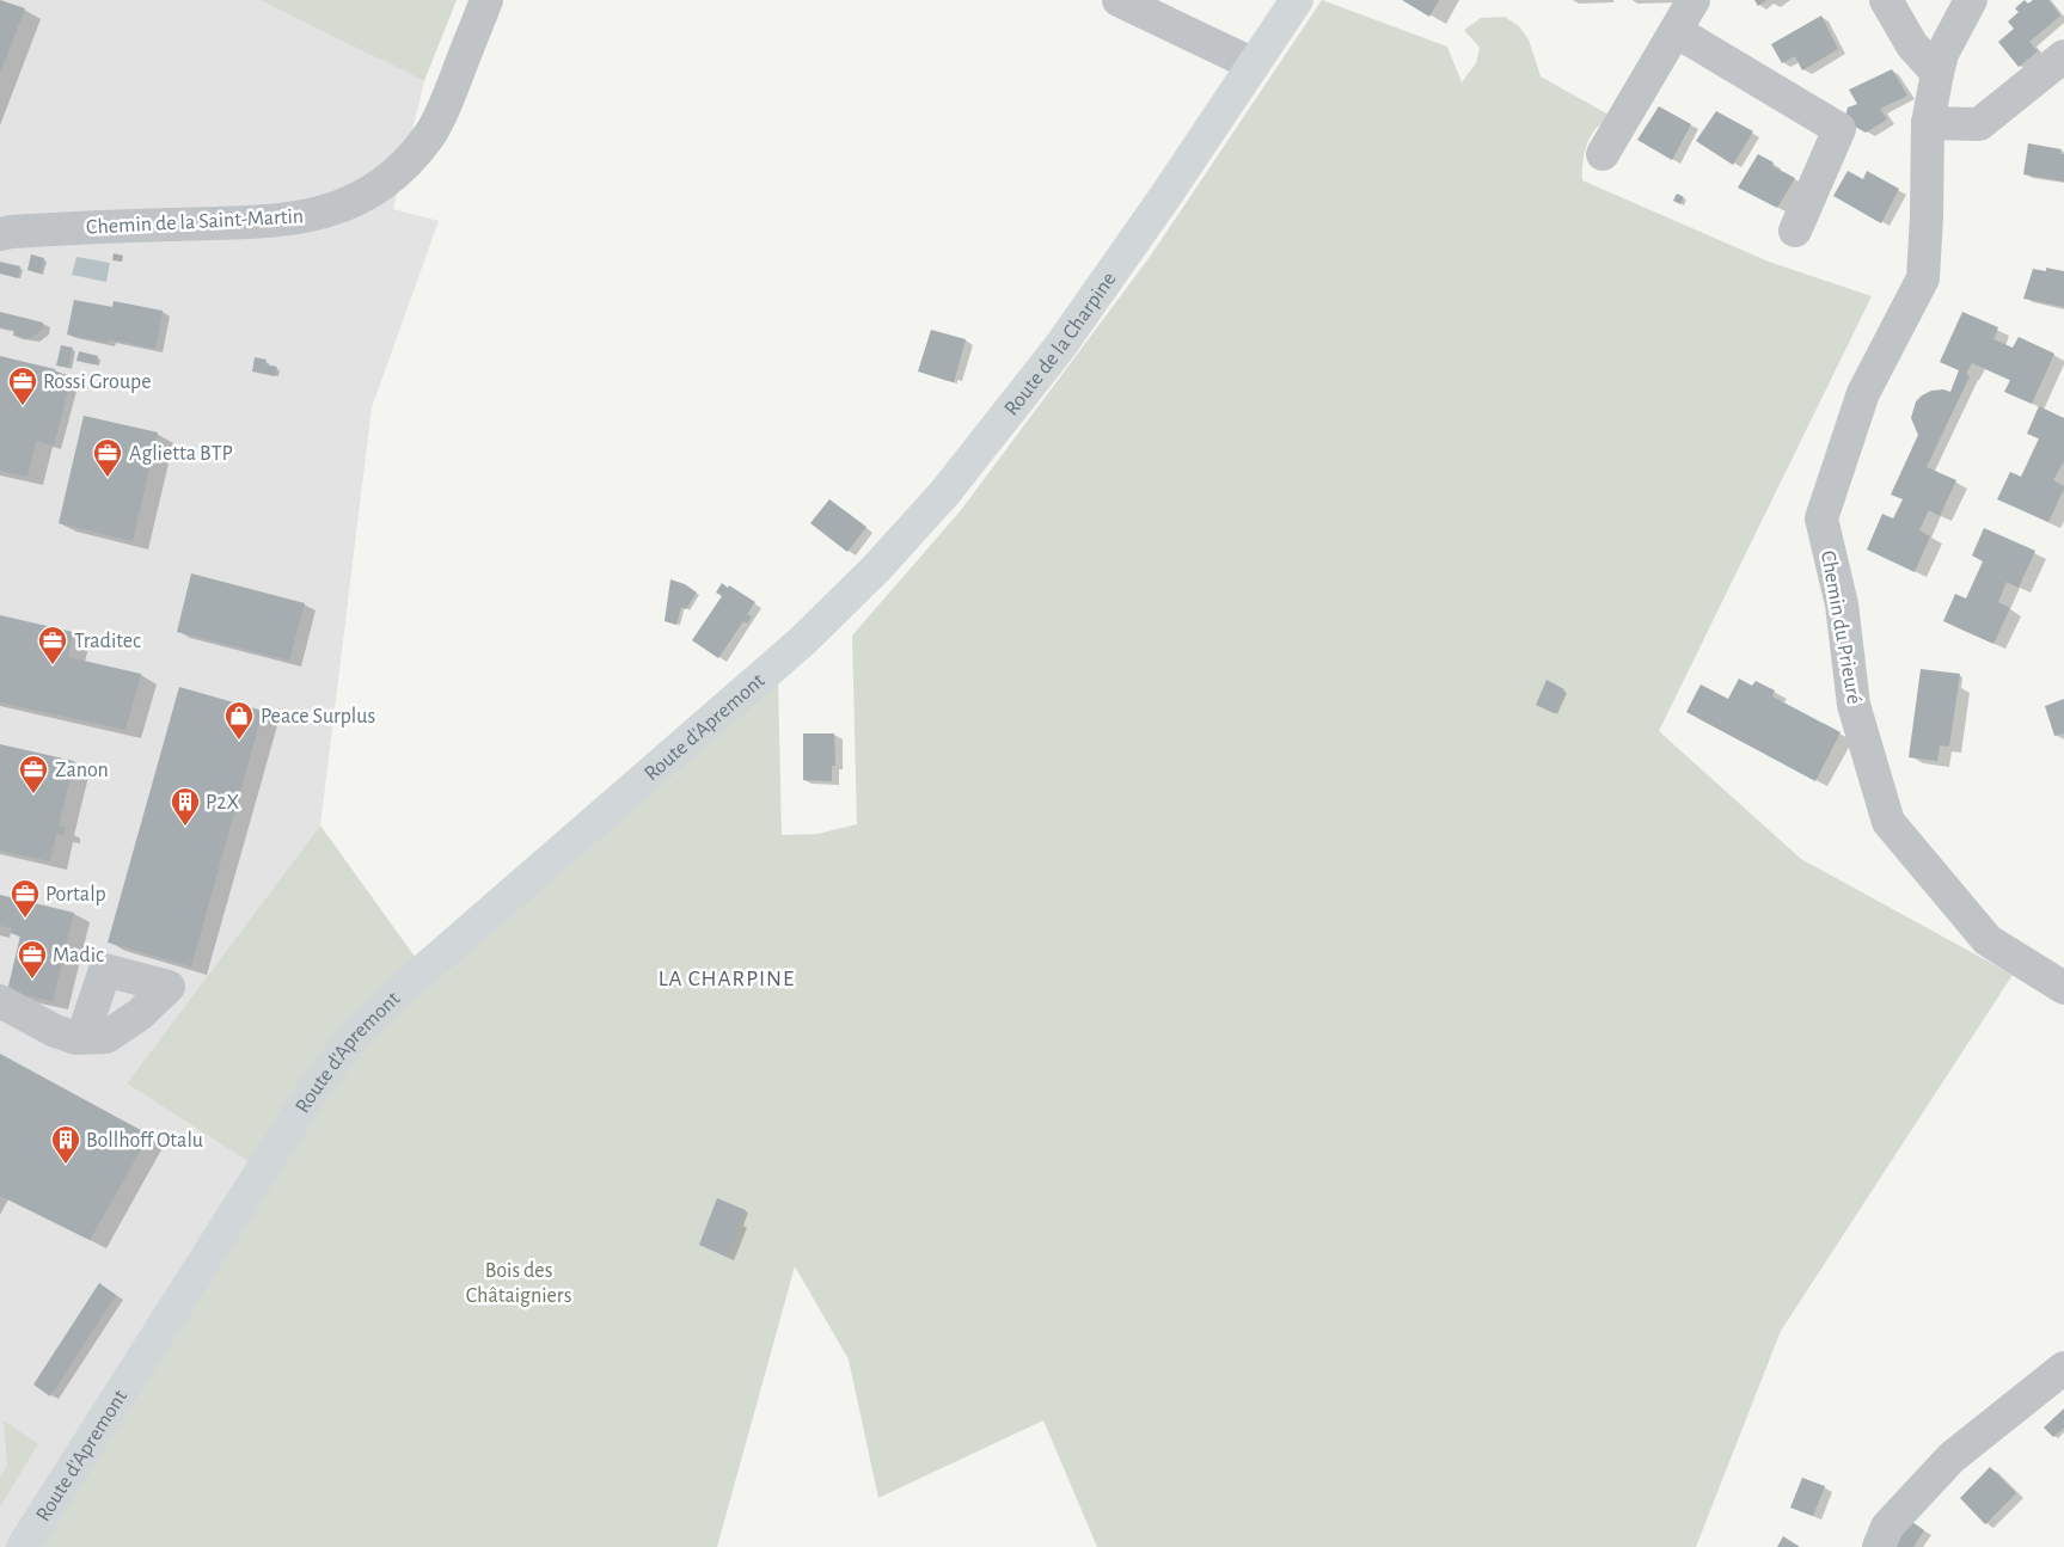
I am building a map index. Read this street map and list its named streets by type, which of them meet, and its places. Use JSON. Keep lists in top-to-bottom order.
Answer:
{
  "streets": {
    "main road": ["Route de la Charpine", "Route d'Apremont"],
    "street": ["Chemin de la Saint-Martin", "Chemin du Prieuré"]
  },
  "crossings": [
    ["Route de la Charpine", "Route d'Apremont"]
  ],
  "districts": ["LA CHARPINE"],
  "parks": ["Bois des Châtaigniers"],
  "places": {
    "office": [
      "Rossi Groupe",
      "Aglietta BTP",
      "Traditec",
      "Zanon",
      "Portalp",
      "Madic"
    ],
    "shop": ["Peace Surplus"],
    "building": ["P2X", "Bollhoff Otalu"]
  }
}
